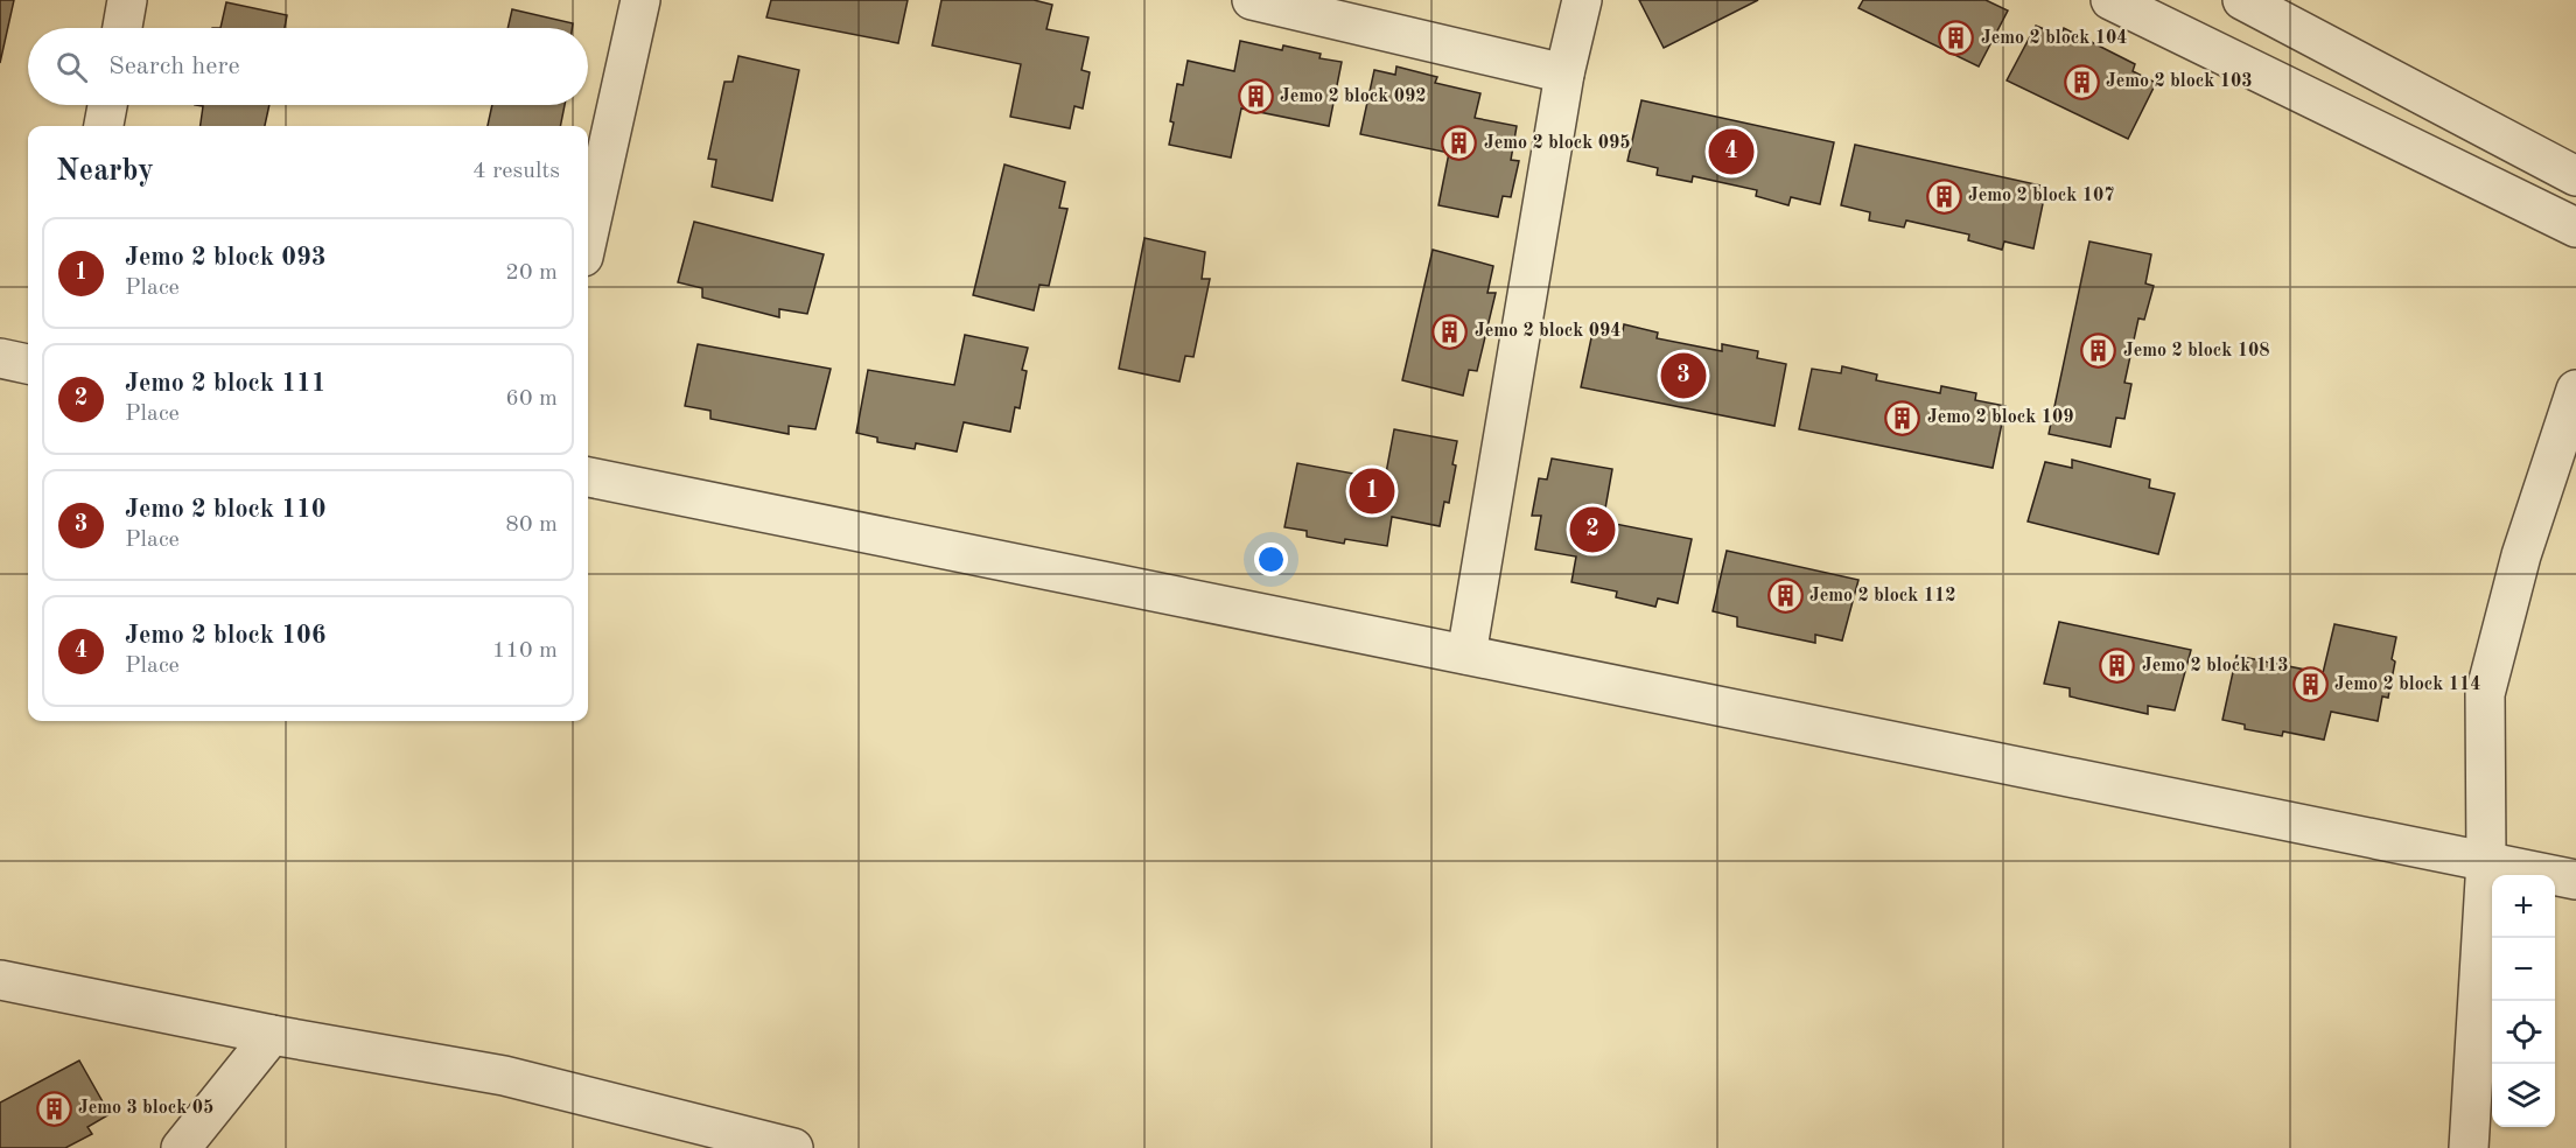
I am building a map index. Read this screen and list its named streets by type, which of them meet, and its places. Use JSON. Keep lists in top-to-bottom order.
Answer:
{
  "places": {
    "building": [
      "Jemo 2 block 104",
      "Jemo 2 block 103",
      "Jemo 2 block 092",
      "Jemo 2 block 095",
      "Jemo 2 block 107",
      "Jemo 2 block 094",
      "Jemo 2 block 108",
      "Jemo 2 block 109",
      "Jemo 2 block 112",
      "Jemo 2 block 113",
      "Jemo 2 block 114",
      "Jemo 3 block 05"
    ]
  },
  "page": {
    "search": "Search here",
    "pins": [
      "4",
      "3",
      "1",
      "2"
    ],
    "heading": ["Nearby", "4 results"],
    "list": [
      {
        "mark": "1",
        "name": "Jemo 2 block 093",
        "note": "Place",
        "value": "20 m"
      },
      {
        "mark": "2",
        "name": "Jemo 2 block 111",
        "note": "Place",
        "value": "60 m"
      },
      {
        "mark": "3",
        "name": "Jemo 2 block 110",
        "note": "Place",
        "value": "80 m"
      },
      {
        "mark": "4",
        "name": "Jemo 2 block 106",
        "note": "Place",
        "value": "110 m"
      }
    ],
    "map_buttons": ["+", "−"]
  }
}
